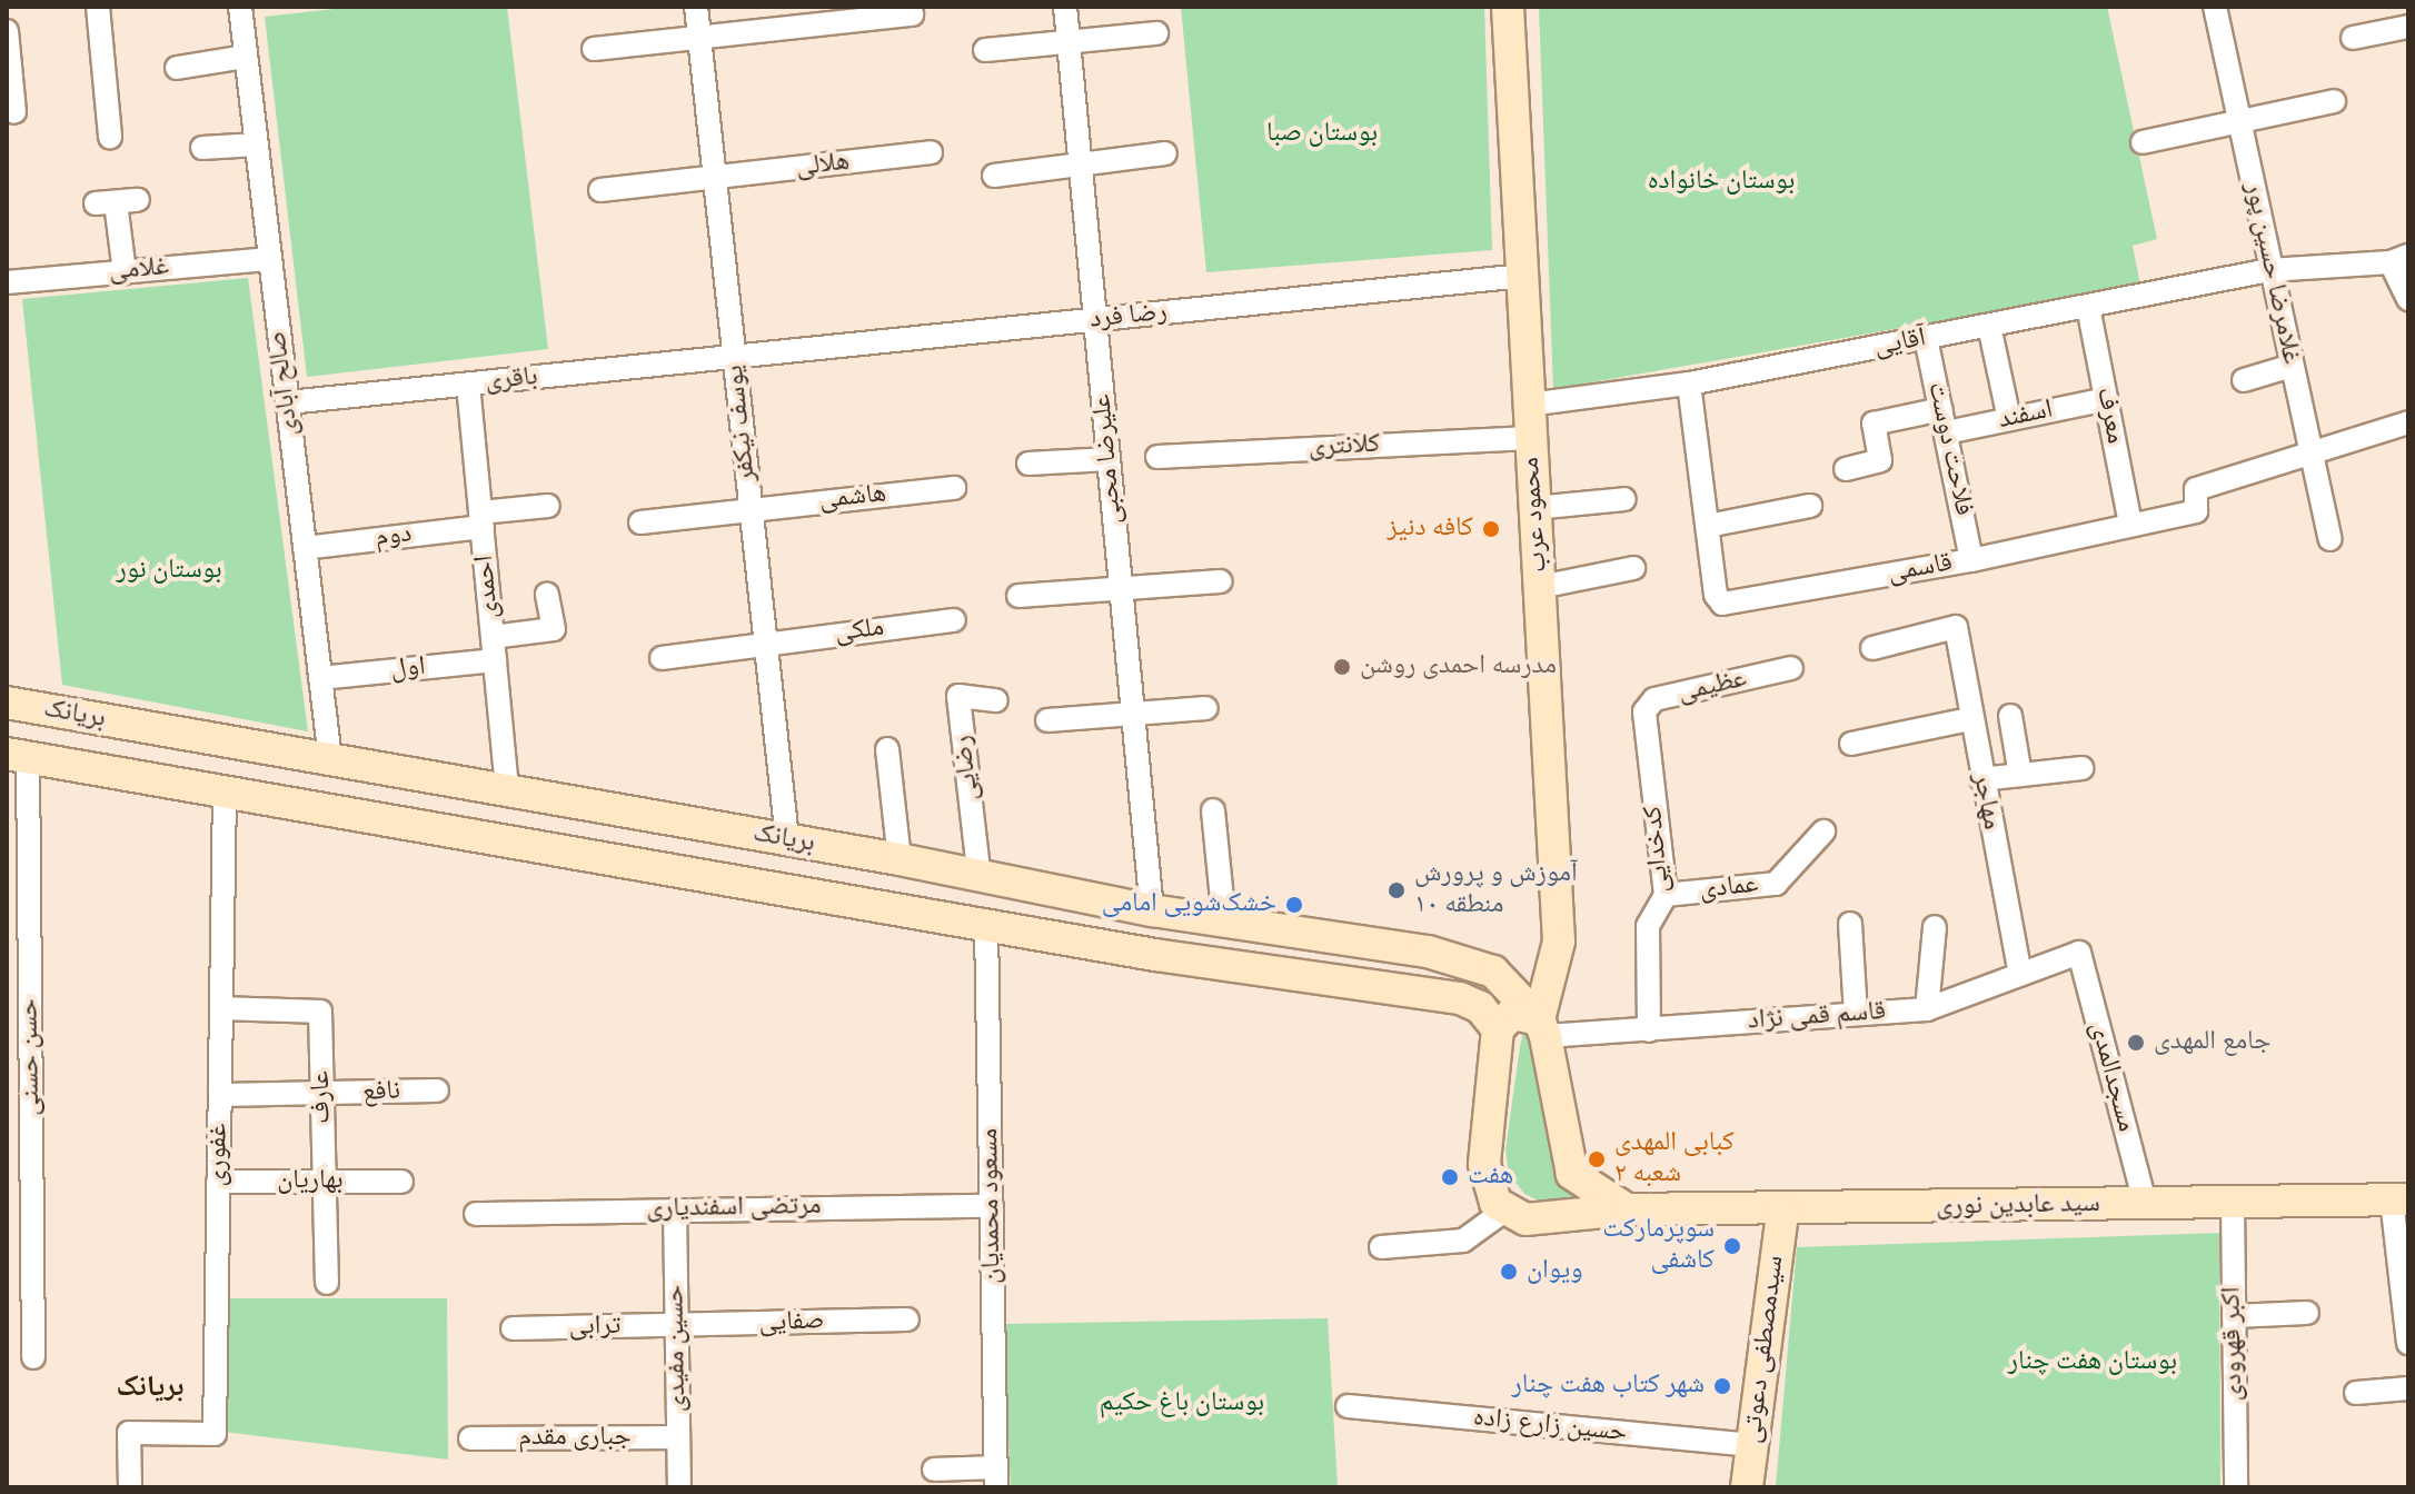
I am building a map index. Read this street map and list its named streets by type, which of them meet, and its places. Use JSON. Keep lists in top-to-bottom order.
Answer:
{
  "streets": {
    "main road": [
      "محمود عرب",
      "بریانک",
      "سید عابدین نوری",
      "سیدمصطفی دعوتی"
    ],
    "street": [
      "هلالی",
      "غلامی",
      "غلامرضا حسین پور",
      "رضا فرد",
      "آقایی",
      "باقری",
      "صالح آبادی",
      "اسفند",
      "معرف",
      "یوسف نیکفر",
      "کلانتری",
      "فلاحت دوست",
      "علیرضا محبی",
      "هاشمی",
      "دوم",
      "قاسمی",
      "احمدی",
      "ملکی",
      "اول",
      "عظیمی",
      "رضایی",
      "مهاجر",
      "کدخدایی",
      "عمادی",
      "قاسم قمی نژاد",
      "حسن حسنی",
      "مسجدالمدی",
      "نافع",
      "عارف",
      "غفوری",
      "بهاریان",
      "مسعود محمدیان",
      "مرتضی اسفندیاری",
      "صفایی",
      "ترابی",
      "اکبر قهرودی",
      "حسین مفیدی",
      "حسین زارع زاده",
      "جباری مقدم"
    ]
  },
  "crossings": [
    ["هلالی", "یوسف نیکفر"],
    ["غلامی", "صالح آبادی"],
    ["غلامرضا حسین پور", "آقایی"],
    ["غلامرضا حسین پور", "قاسمی"],
    ["رضا فرد", "باقری"],
    ["رضا فرد", "یوسف نیکفر"],
    ["رضا فرد", "علیرضا محبی"],
    ["رضا فرد", "محمود عرب"],
    ["آقایی", "معرف"],
    ["آقایی", "فلاحت دوست"],
    ["آقایی", "محمود عرب"],
    ["آقایی", "قاسمی"],
    ["باقری", "صالح آبادی"],
    ["باقری", "یوسف نیکفر"],
    ["باقری", "احمدی"],
    ["صالح آبادی", "دوم"],
    ["صالح آبادی", "اول"],
    ["صالح آبادی", "بریانک"],
    ["اسفند", "معرف"],
    ["اسفند", "فلاحت دوست"],
    ["معرف", "قاسمی"],
    ["یوسف نیکفر", "هاشمی"],
    ["یوسف نیکفر", "ملکی"],
    ["یوسف نیکفر", "بریانک"],
    ["کلانتری", "محمود عرب"],
    ["فلاحت دوست", "قاسمی"],
    ["علیرضا محبی", "بریانک"],
    ["محمود عرب", "بریانک"],
    ["محمود عرب", "قاسم قمی نژاد"],
    ["دوم", "احمدی"],
    ["احمدی", "اول"],
    ["احمدی", "بریانک"],
    ["عظیمی", "کدخدایی"],
    ["بریانک", "رضایی"],
    ["بریانک", "قاسم قمی نژاد"],
    ["بریانک", "حسن حسنی"],
    ["بریانک", "غفوری"],
    ["بریانک", "مسعود محمدیان"],
    ["مهاجر", "قاسم قمی نژاد"],
    ["کدخدایی", "عمادی"],
    ["کدخدایی", "قاسم قمی نژاد"],
    ["قاسم قمی نژاد", "مسجدالمدی"],
    ["مسجدالمدی", "سید عابدین نوری"],
    ["نافع", "عارف"],
    ["نافع", "غفوری"],
    ["عارف", "غفوری"],
    ["عارف", "بهاریان"],
    ["غفوری", "بهاریان"],
    ["مسعود محمدیان", "مرتضی اسفندیاری"],
    ["سید عابدین نوری", "اکبر قهرودی"],
    ["سید عابدین نوری", "سیدمصطفی دعوتی"],
    ["مرتضی اسفندیاری", "حسین مفیدی"],
    ["صفایی", "ترابی"],
    ["صفایی", "حسین مفیدی"],
    ["ترابی", "حسین مفیدی"],
    ["حسین مفیدی", "جباری مقدم"],
    ["سیدمصطفی دعوتی", "حسین زارع زاده"]
  ],
  "districts": ["بریانک"],
  "parks": [
    "بوستان صبا",
    "بوستان خانواده",
    "بوستان نور",
    "بوستان هفت چنار",
    "بوستان باغ حکیم"
  ],
  "places": [
    "کافه دنیز",
    "مدرسه احمدی روشن",
    "آموزش و پرورش منطقه ۱۰",
    "خشک‌شویی امامی",
    "جامع المهدی",
    "کبابی المهدی شعبه ۲",
    "هفت",
    "سوپرمارکت کاشفی",
    "ویوان",
    "شهر کتاب هفت چنار"
  ]
}
